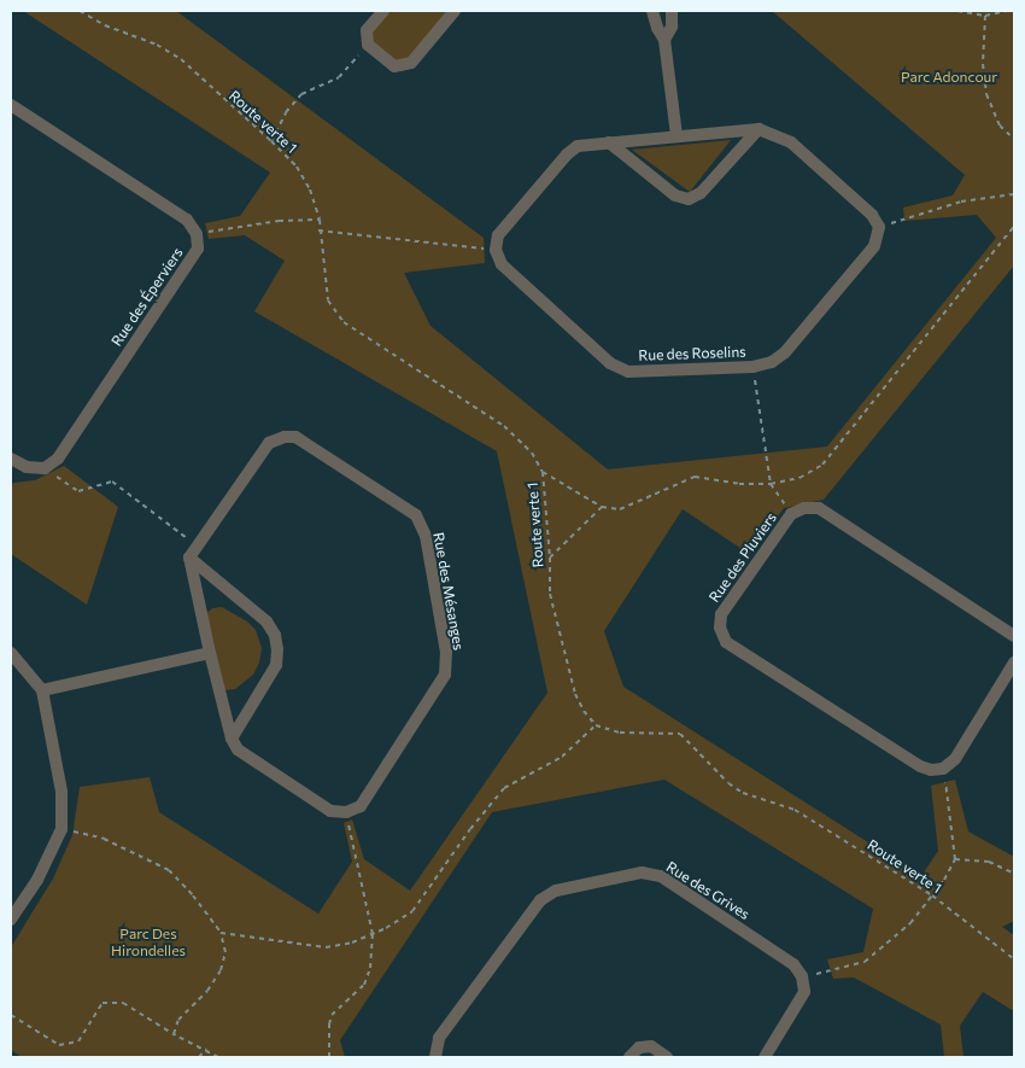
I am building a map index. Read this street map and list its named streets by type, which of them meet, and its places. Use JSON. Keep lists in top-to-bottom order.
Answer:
{
  "streets": {
    "street": [
      "Rue des Éperviers",
      "Rue des Roselins",
      "Rue des Pluviers",
      "Rue des Mésanges",
      "Rue des Grives"
    ],
    "path": ["Route verte 1"]
  },
  "parks": ["Parc Adoncour", "Parc Des Hirondelles"]
}
